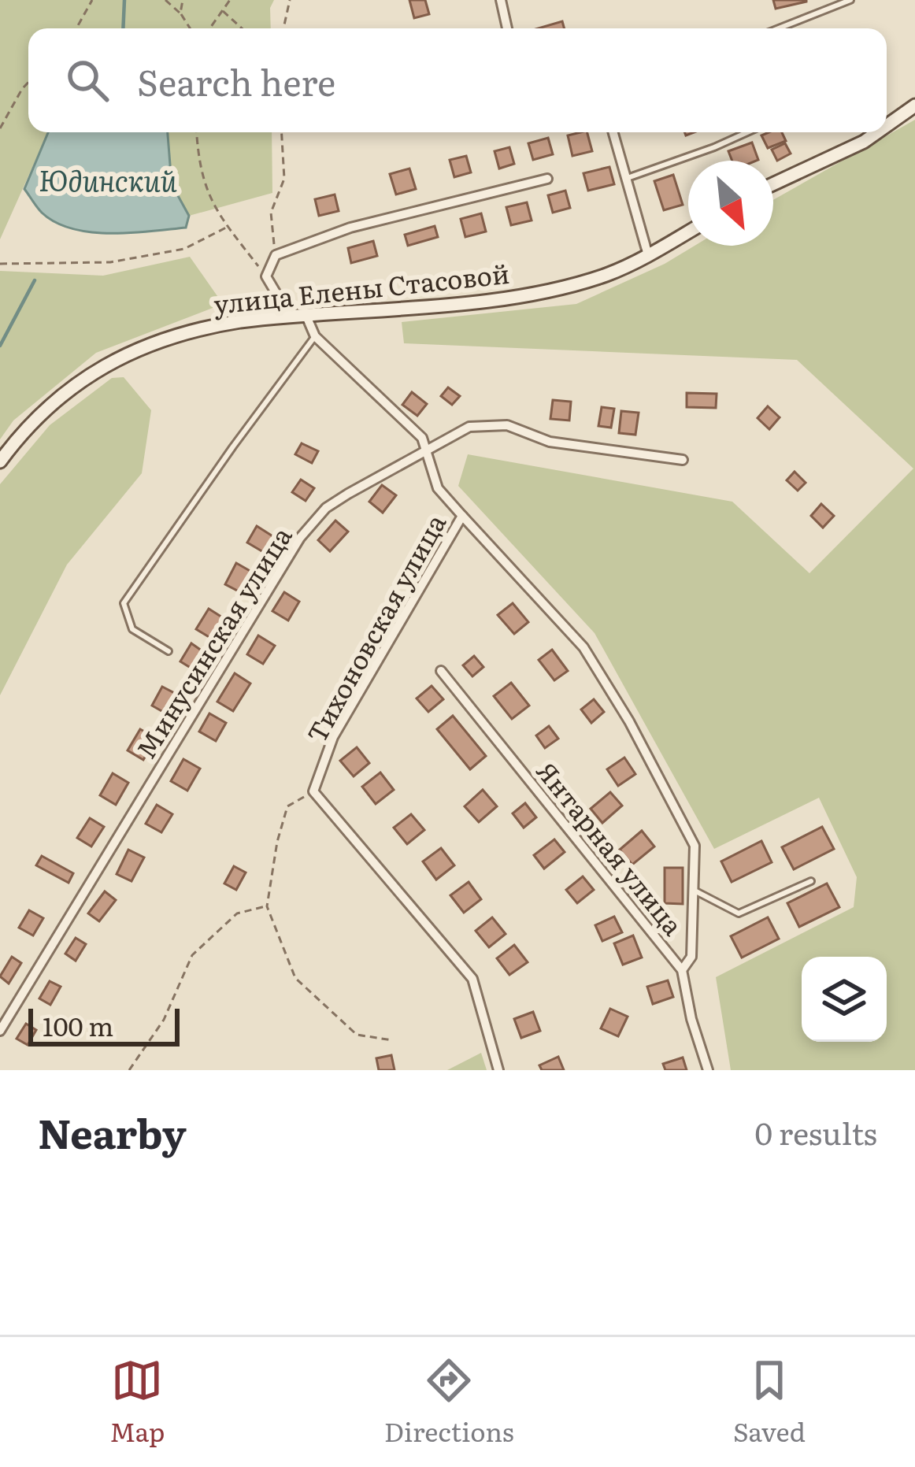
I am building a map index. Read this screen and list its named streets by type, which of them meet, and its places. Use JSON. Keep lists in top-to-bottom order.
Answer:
{
  "streets": {
    "main road": ["улица Елены Стасовой"],
    "street": ["Тихоновская улица", "Минусинская улица", "Янтарная улица"]
  },
  "crossings": [
    ["улица Елены Стасовой", "Тихоновская улица"],
    ["Тихоновская улица", "Минусинская улица"]
  ],
  "water": ["Юдинский"],
  "scale_bar": "100 m",
  "north": "bottom right",
  "page": {
    "search": "Search here",
    "scale": "100 m",
    "heading": ["Nearby", "0 results"],
    "nav": ["Map", "Directions", "Saved"]
  }
}
